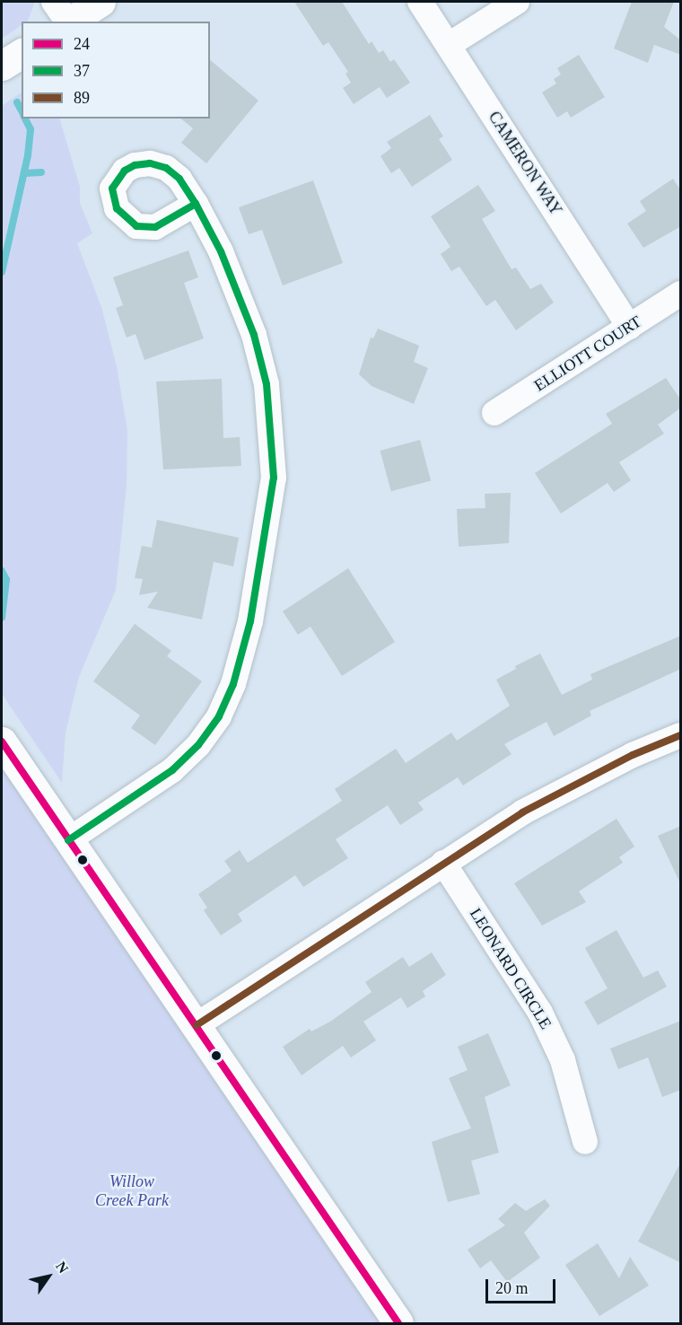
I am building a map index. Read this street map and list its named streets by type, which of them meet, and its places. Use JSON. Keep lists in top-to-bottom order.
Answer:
{
  "streets": {
    "street": ["CAMERON WAY", "ELLIOTT COURT", "LEONARD CIRCLE"]
  },
  "crossings": [
    ["CAMERON WAY", "ELLIOTT COURT"]
  ],
  "parks": ["Willow Creek Park"],
  "lines": ["transit line 37", "transit line 89", "transit line 24"],
  "legend": ["24", "37", "89"],
  "scale_bar": "20 m",
  "north": "top right"
}
